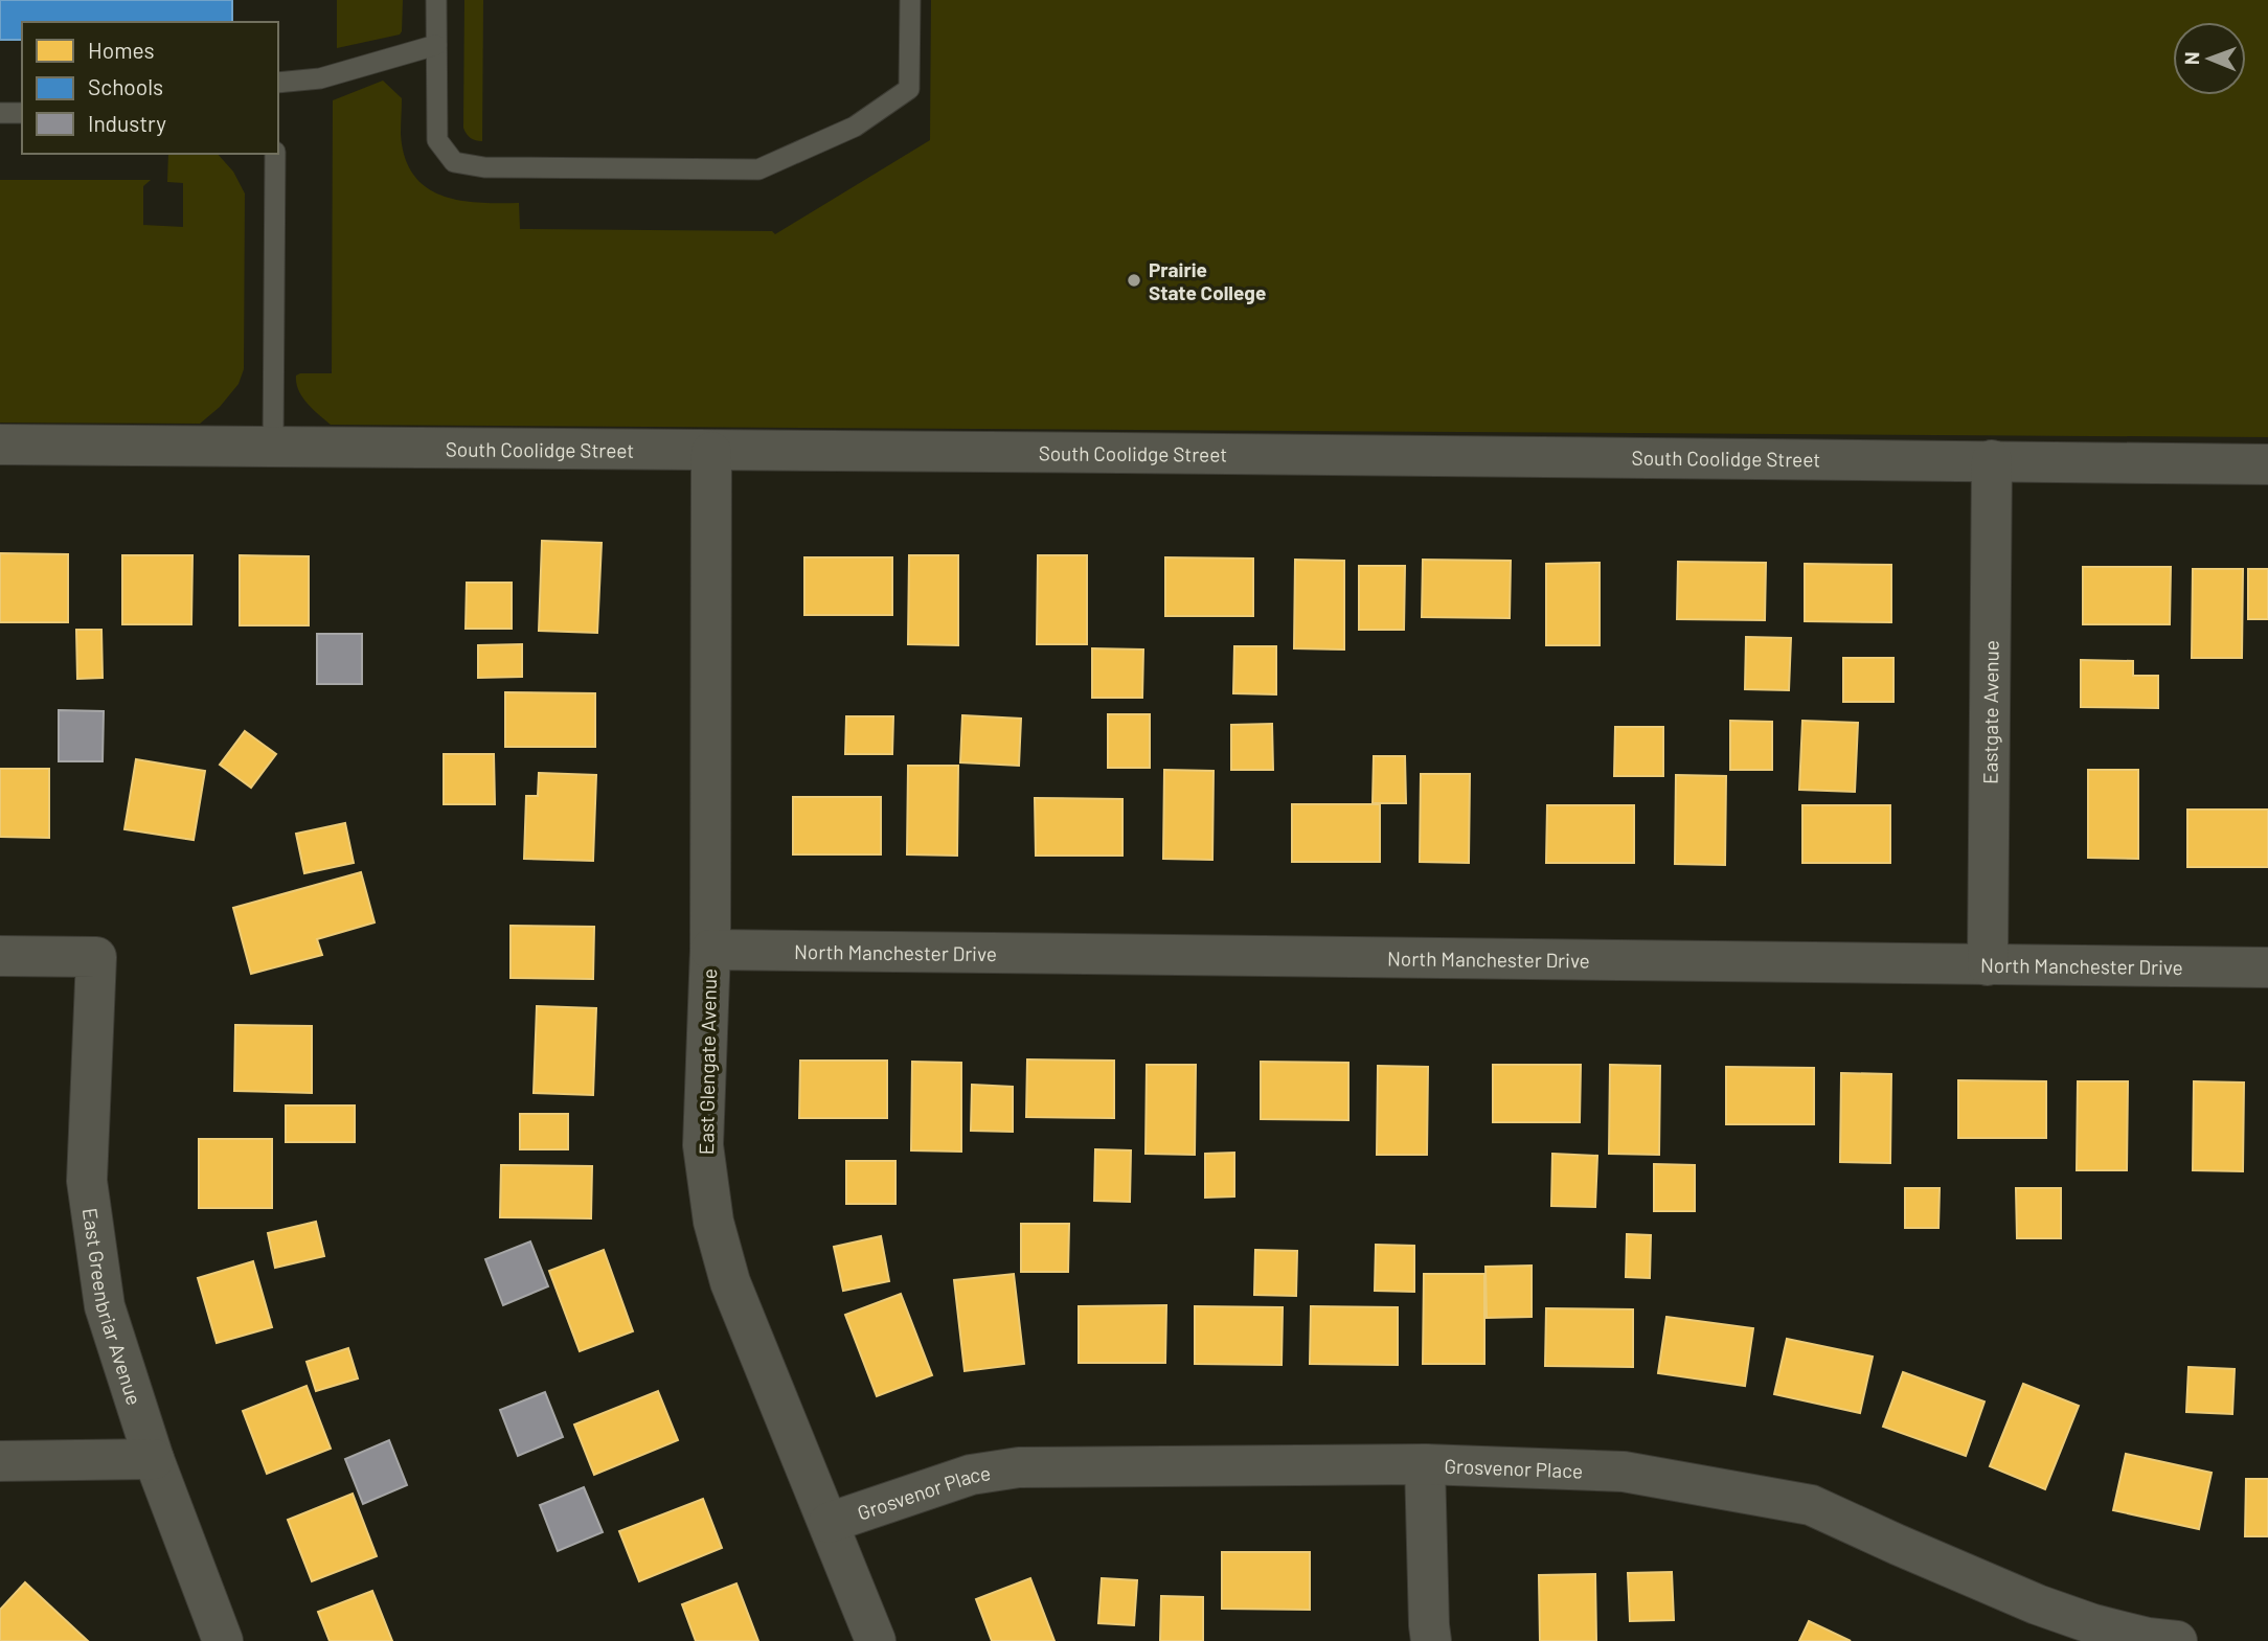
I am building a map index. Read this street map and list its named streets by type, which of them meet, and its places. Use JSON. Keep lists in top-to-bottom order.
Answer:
{
  "streets": {
    "street": [
      "South Coolidge Street",
      "Eastgate Avenue",
      "North Manchester Drive",
      "East Glengate Avenue",
      "East Greenbriar Avenue",
      "Grosvenor Place"
    ]
  },
  "crossings": [
    ["South Coolidge Street", "Eastgate Avenue"],
    ["South Coolidge Street", "East Glengate Avenue"],
    ["Eastgate Avenue", "North Manchester Drive"],
    ["North Manchester Drive", "East Glengate Avenue"],
    ["East Glengate Avenue", "Grosvenor Place"]
  ],
  "places": ["Prairie State College"],
  "legend": ["Homes", "Schools", "Industry"],
  "north": "left"
}
